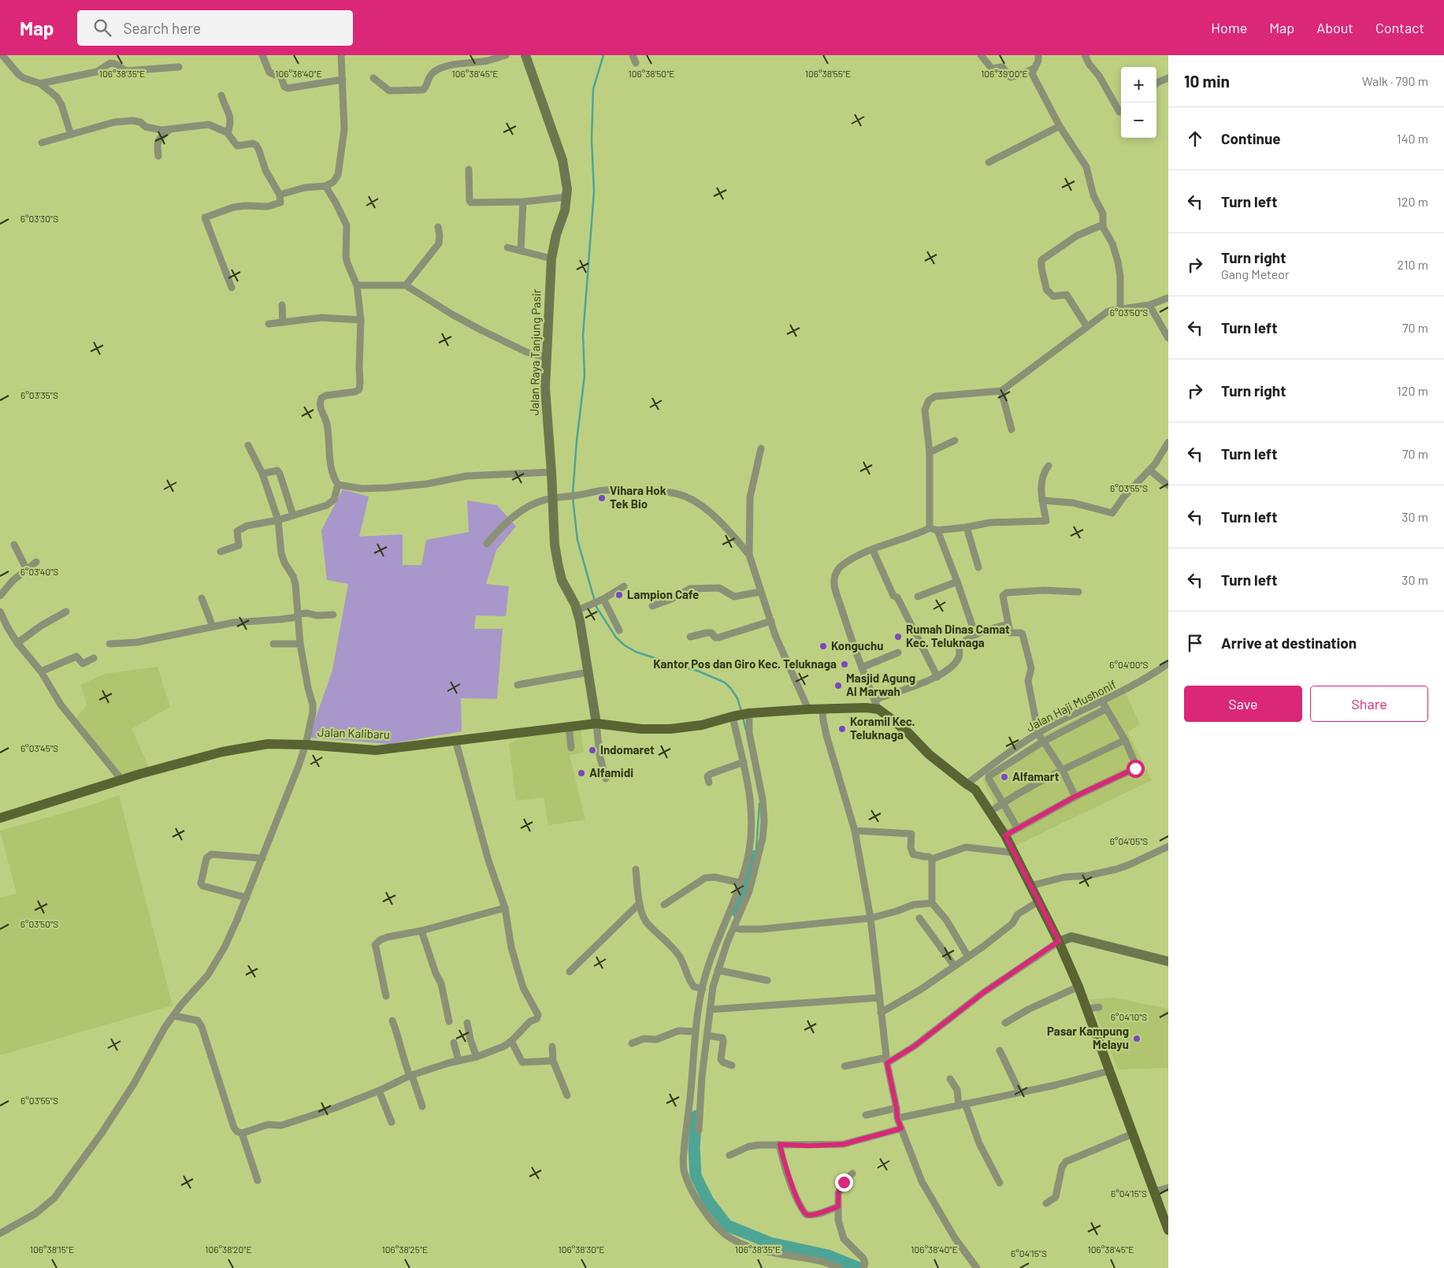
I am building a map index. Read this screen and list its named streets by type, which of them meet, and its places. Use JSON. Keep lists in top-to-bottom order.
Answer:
{
  "streets": {
    "main road": ["Jalan Kalibaru"],
    "street": ["Jalan Raya Tanjung Pasir", "Jalan Haji Mushonif"]
  },
  "crossings": [
    ["Jalan Raya Tanjung Pasir", "Jalan Kalibaru"]
  ],
  "places": [
    "Vihara Hok Tek Bio",
    "Lampion Cafe",
    "Rumah Dinas Camat Kec. Teluknaga",
    "Konguchu",
    "Kantor Pos dan Giro Kec. Teluknaga",
    "Masjid Agung Al Marwah",
    "Koramil Kec. Teluknaga",
    "Indomaret",
    "Alfamidi",
    "Alfamart",
    "Pasar Kampung Melayu"
  ],
  "page": {
    "header": "Map",
    "search": "Search here",
    "nav": [
      "Home",
      "Map",
      "About",
      "Contact"
    ],
    "heading": ["10 min", "Walk · 790 m"],
    "map_buttons": ["+", "−"],
    "list": [
      ["Continue", "140 m"],
      ["Turn left", "120 m"],
      ["Turn right", "Gang Meteor", "210 m"],
      ["Turn left", "70 m"],
      ["Turn right", "120 m"],
      ["Turn left", "70 m"],
      ["Turn left", "30 m"],
      ["Turn left", "30 m"],
      "Arrive at destination"
    ],
    "buttons": ["Save", "Share"]
  },
  "coordinates": [
    "106°38'35\"E",
    "106°38'40\"E",
    "106°38'45\"E",
    "106°38'50\"E",
    "106°38'55\"E",
    "106°39'00\"E",
    "6°03'30\"S",
    "6°03'50\"S",
    "6°03'35\"S",
    "6°03'55\"S",
    "6°03'40\"S",
    "6°04'00\"S",
    "6°03'45\"S",
    "6°04'05\"S",
    "6°04'10\"S",
    "6°04'15\"S",
    "106°38'15\"E",
    "106°38'20\"E",
    "106°38'25\"E",
    "106°38'30\"E"
  ]
}
